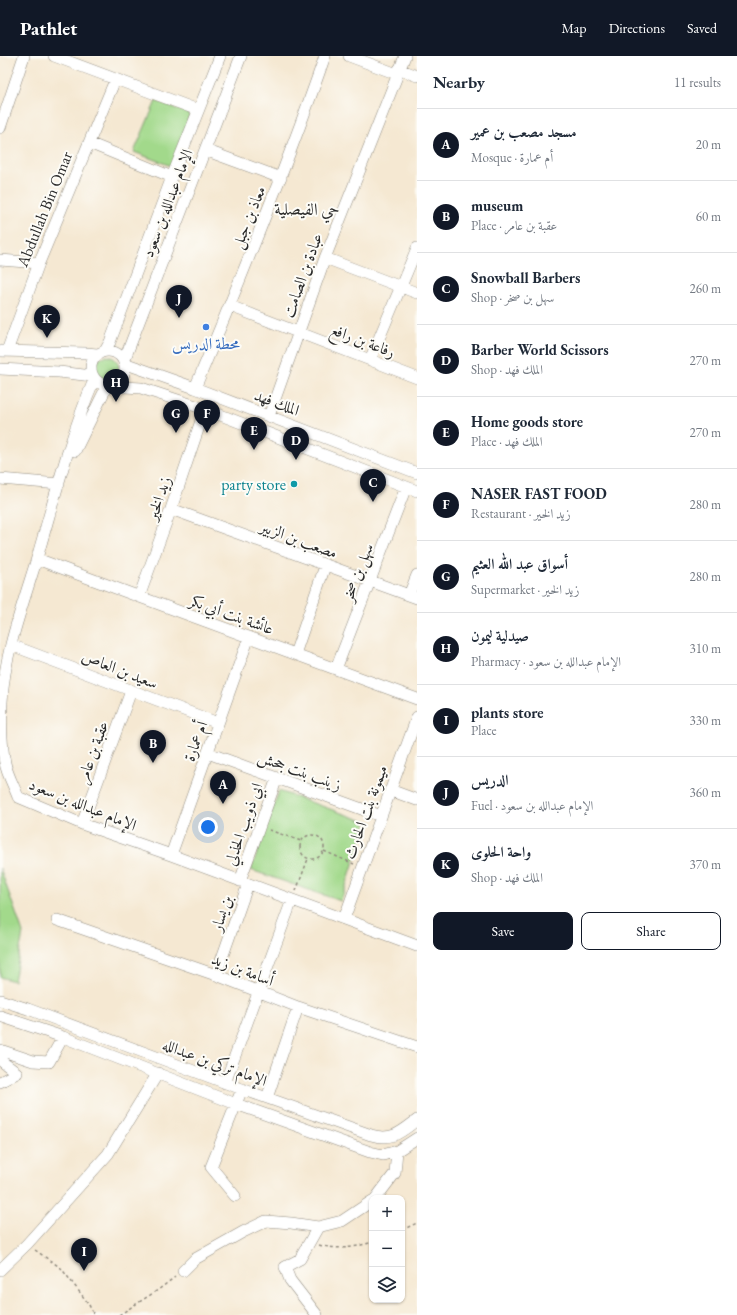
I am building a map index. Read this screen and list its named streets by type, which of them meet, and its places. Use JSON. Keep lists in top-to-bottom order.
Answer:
{
  "streets": {
    "street": [
      "الإمام عبدالله بن سعود",
      "Abdullah Bin Omar",
      "معاذ بن جبل",
      "عبادة بن الصامت",
      "رفاعة بن رافع",
      "الملك فهد",
      "زيد الخير",
      "مصعب بن الزبير",
      "سهل بن صخر",
      "عائشة بنت أبي بكر",
      "سعيد بن العاص",
      "أم عمارة",
      "عقبة بن عامر",
      "زينب بنت جحش",
      "ميمونة بنت الحارث",
      "ابي ذويب الحذلي",
      "بن يسار",
      "أسامة بن زيد",
      "الإمام تركي بن عبدالله"
    ]
  },
  "crossings": [
    ["الإمام عبدالله بن سعود", "الملك فهد"],
    ["الإمام عبدالله بن سعود", "عائشة بنت أبي بكر"],
    ["الإمام عبدالله بن سعود", "سعيد بن العاص"],
    ["الإمام عبدالله بن سعود", "أم عمارة"],
    ["الإمام عبدالله بن سعود", "عقبة بن عامر"],
    ["الإمام عبدالله بن سعود", "ميمونة بنت الحارث"],
    ["الإمام عبدالله بن سعود", "ابي ذويب الحذلي"],
    ["الإمام عبدالله بن سعود", "بن يسار"],
    ["معاذ بن جبل", "رفاعة بن رافع"],
    ["معاذ بن جبل", "الملك فهد"],
    ["عبادة بن الصامت", "رفاعة بن رافع"],
    ["عبادة بن الصامت", "الملك فهد"],
    ["الملك فهد", "زيد الخير"],
    ["الملك فهد", "سهل بن صخر"],
    ["زيد الخير", "مصعب بن الزبير"],
    ["زيد الخير", "عائشة بنت أبي بكر"],
    ["مصعب بن الزبير", "سهل بن صخر"],
    ["سهل بن صخر", "عائشة بنت أبي بكر"],
    ["عائشة بنت أبي بكر", "أم عمارة"],
    ["سعيد بن العاص", "أم عمارة"],
    ["سعيد بن العاص", "عقبة بن عامر"],
    ["أم عمارة", "زينب بنت جحش"],
    ["زينب بنت جحش", "ميمونة بنت الحارث"],
    ["زينب بنت جحش", "ابي ذويب الحذلي"],
    ["ابي ذويب الحذلي", "بن يسار"],
    ["بن يسار", "أسامة بن زيد"]
  ],
  "districts": ["حي الفيصلية"],
  "places": ["محطة الدريس", "party store"],
  "page": {
    "header": "Pathlet",
    "nav": ["Map", "Directions", "Saved"],
    "heading": ["Nearby", "11 results"],
    "list": [
      {
        "mark": "A",
        "name": "مسجد مصعب بن عمير",
        "note": "Mosque · أم عمارة",
        "value": "20 m"
      },
      {
        "mark": "B",
        "name": "museum",
        "note": "Place · عقبة بن عامر",
        "value": "60 m"
      },
      {
        "mark": "C",
        "name": "Snowball Barbers",
        "note": "Shop · سهل بن صخر",
        "value": "260 m"
      },
      {
        "mark": "D",
        "name": "Barber World Scissors",
        "note": "Shop · الملك فهد",
        "value": "270 m"
      },
      {
        "mark": "E",
        "name": "Home goods store",
        "note": "Place · الملك فهد",
        "value": "270 m"
      },
      {
        "mark": "F",
        "name": "NASER FAST FOOD",
        "note": "Restaurant · زيد الخير",
        "value": "280 m"
      },
      {
        "mark": "G",
        "name": "أسواق عبد الله العثيم",
        "note": "Supermarket · زيد الخير",
        "value": "280 m"
      },
      {
        "mark": "H",
        "name": "صيدلية ليمون",
        "note": "Pharmacy · الإمام عبدالله بن سعود",
        "value": "310 m"
      },
      {
        "mark": "I",
        "name": "plants store",
        "note": "Place",
        "value": "330 m"
      },
      {
        "mark": "J",
        "name": "الدريس",
        "note": "Fuel · الإمام عبدالله بن سعود",
        "value": "360 m"
      },
      {
        "mark": "K",
        "name": "واحة الحلوى",
        "note": "Shop · الملك فهد",
        "value": "370 m"
      }
    ],
    "pins": [
      "J",
      "K",
      "H",
      "F",
      "G",
      "E",
      "D",
      "C",
      "B",
      "A",
      "I"
    ],
    "buttons": ["Save", "Share"],
    "map_buttons": ["+", "−"]
  }
}
